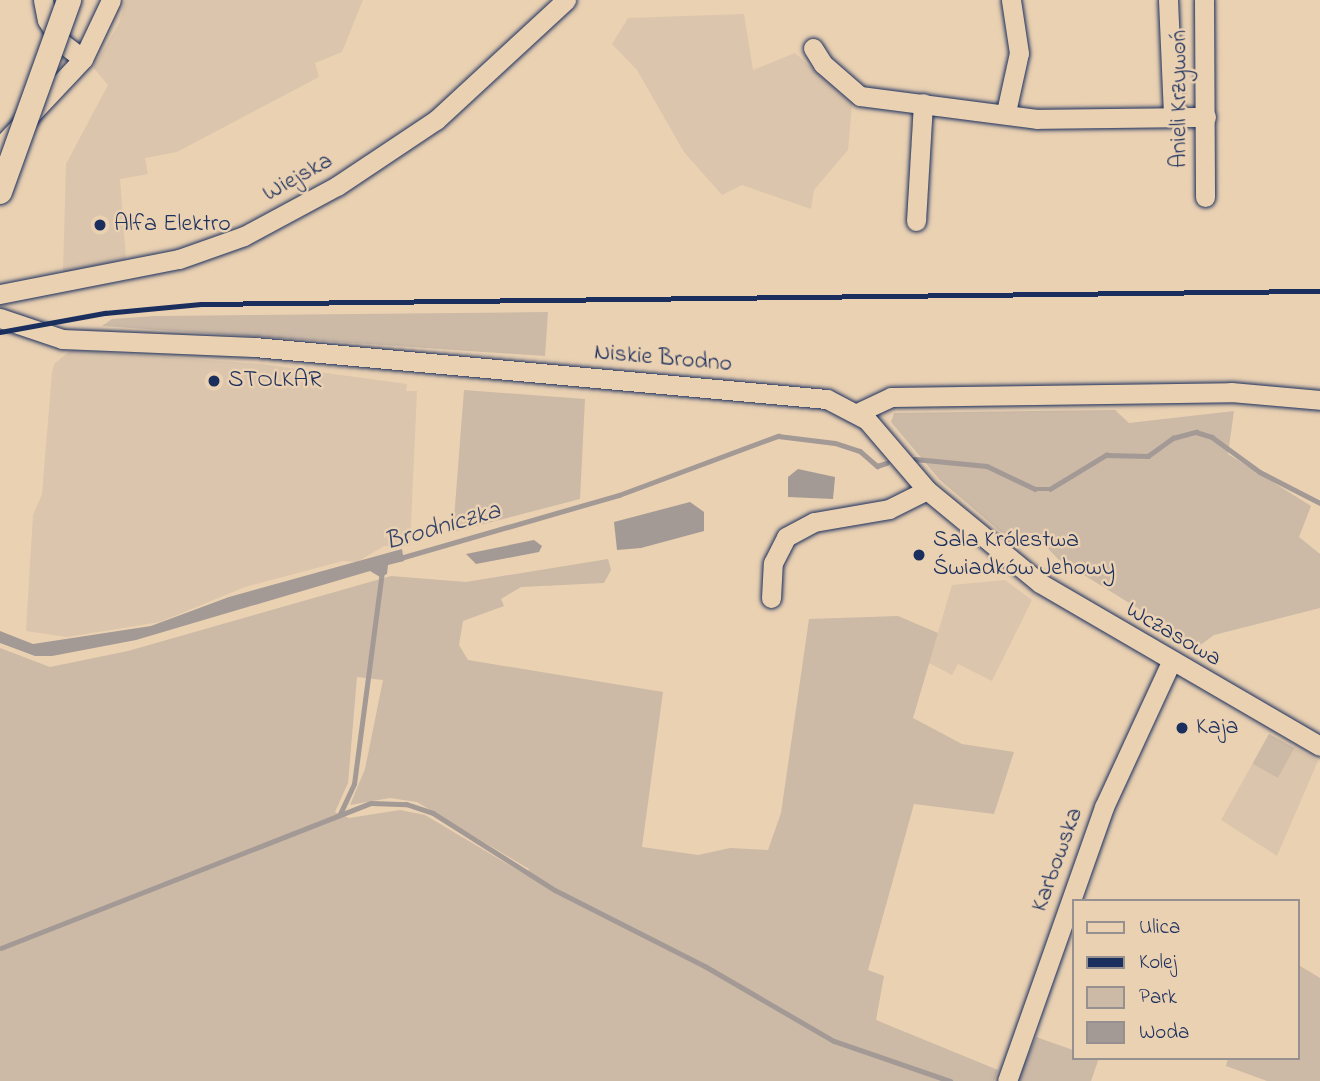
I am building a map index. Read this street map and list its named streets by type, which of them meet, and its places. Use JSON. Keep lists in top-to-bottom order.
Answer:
{
  "streets": {
    "street": [
      "Anieli Krzywoń",
      "Wiejska",
      "Niskie Brodno",
      "Wczasowa",
      "Karbowska"
    ]
  },
  "crossings": [
    ["Niskie Brodno", "Wczasowa"],
    ["Wczasowa", "Karbowska"]
  ],
  "water": ["Brodniczka"],
  "places": [
    "Alfa Elektro",
    "STOLKAR",
    "Sala Królestwa Świadków Jehowy",
    "Kaja"
  ],
  "legend": [
    "Ulica",
    "Kolej",
    "Park",
    "Woda"
  ]
}
